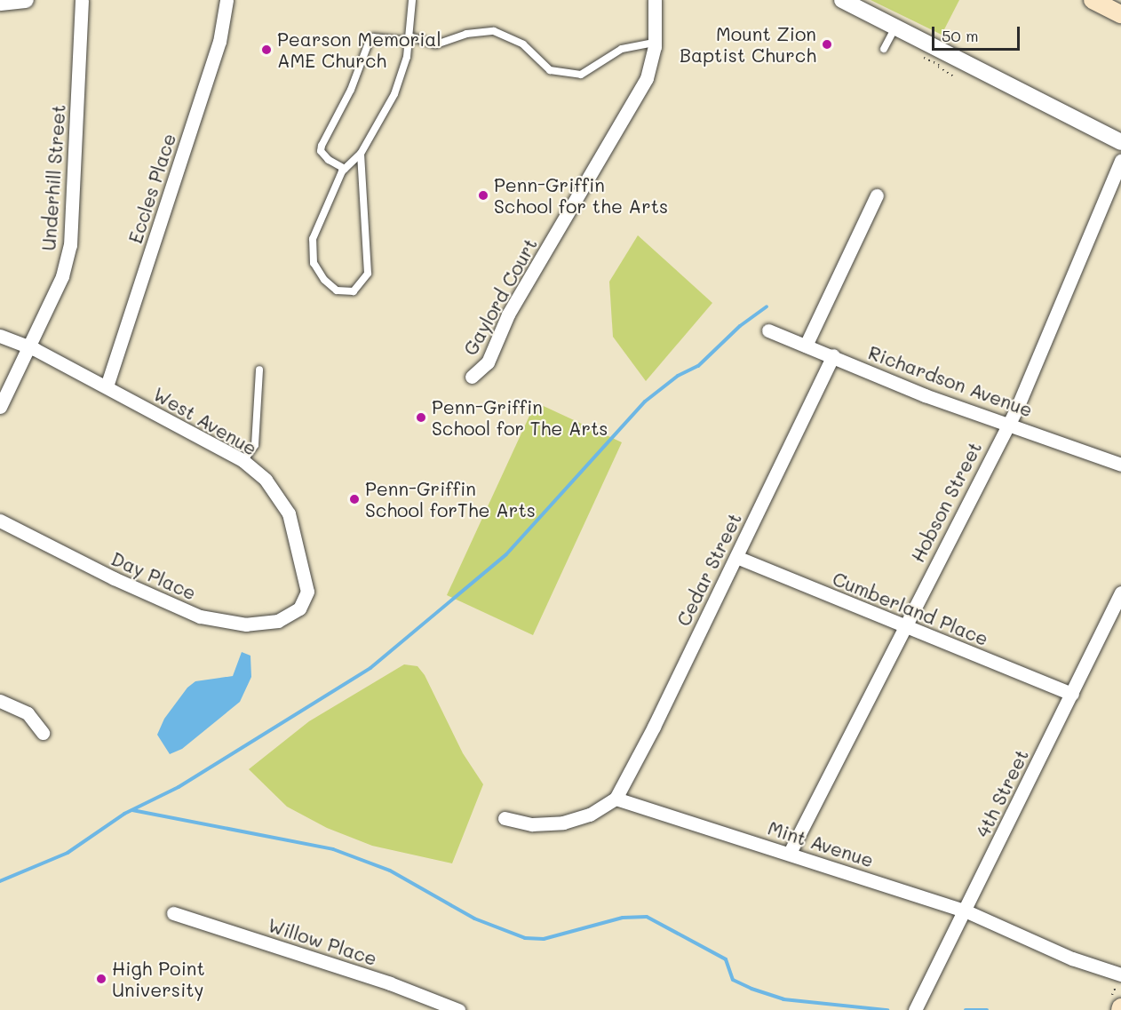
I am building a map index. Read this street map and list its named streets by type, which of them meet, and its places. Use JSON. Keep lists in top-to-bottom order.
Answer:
{
  "streets": {
    "street": [
      "Underhill Street",
      "Eccles Place",
      "Gaylord Court",
      "Richardson Avenue",
      "West Avenue",
      "Hobson Street",
      "Cedar Street",
      "Day Place",
      "Cumberland Place",
      "4th Street",
      "Mint Avenue",
      "Willow Place"
    ]
  },
  "crossings": [
    ["Underhill Street", "West Avenue"],
    ["Eccles Place", "West Avenue"],
    ["Richardson Avenue", "Hobson Street"],
    ["Richardson Avenue", "Cedar Street"],
    ["West Avenue", "Day Place"],
    ["Hobson Street", "Cumberland Place"],
    ["Hobson Street", "Mint Avenue"],
    ["Cedar Street", "Cumberland Place"],
    ["Cedar Street", "Mint Avenue"],
    ["Cumberland Place", "4th Street"],
    ["4th Street", "Mint Avenue"]
  ],
  "places": [
    "Mount Zion Baptist Church",
    "Pearson Memorial AME Church",
    "Penn-Griffin School for the Arts",
    "Penn-Griffin School for The Arts",
    "Penn-Griffin School forThe Arts",
    "High Point University"
  ],
  "scale_bar": "50 m"
}
